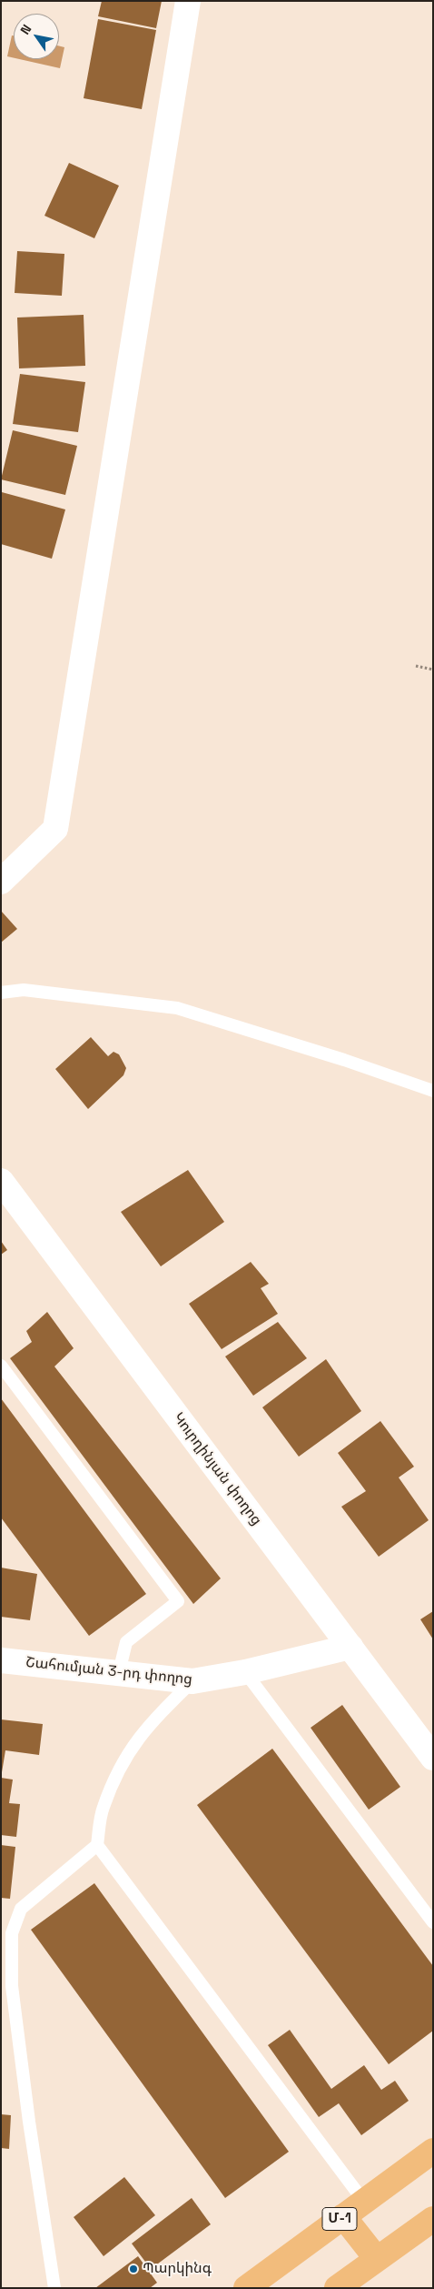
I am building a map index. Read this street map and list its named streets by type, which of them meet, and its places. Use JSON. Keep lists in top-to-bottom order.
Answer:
{
  "streets": {
    "main road": ["Մ-1"],
    "street": ["Կուրղինյան փողոց", "Շահումյան 3-րդ փողոց"]
  },
  "crossings": [
    ["Կուրղինյան փողոց", "Շահումյան 3-րդ փողոց"]
  ],
  "places": ["Պարկինգ"],
  "north": "top left"
}
